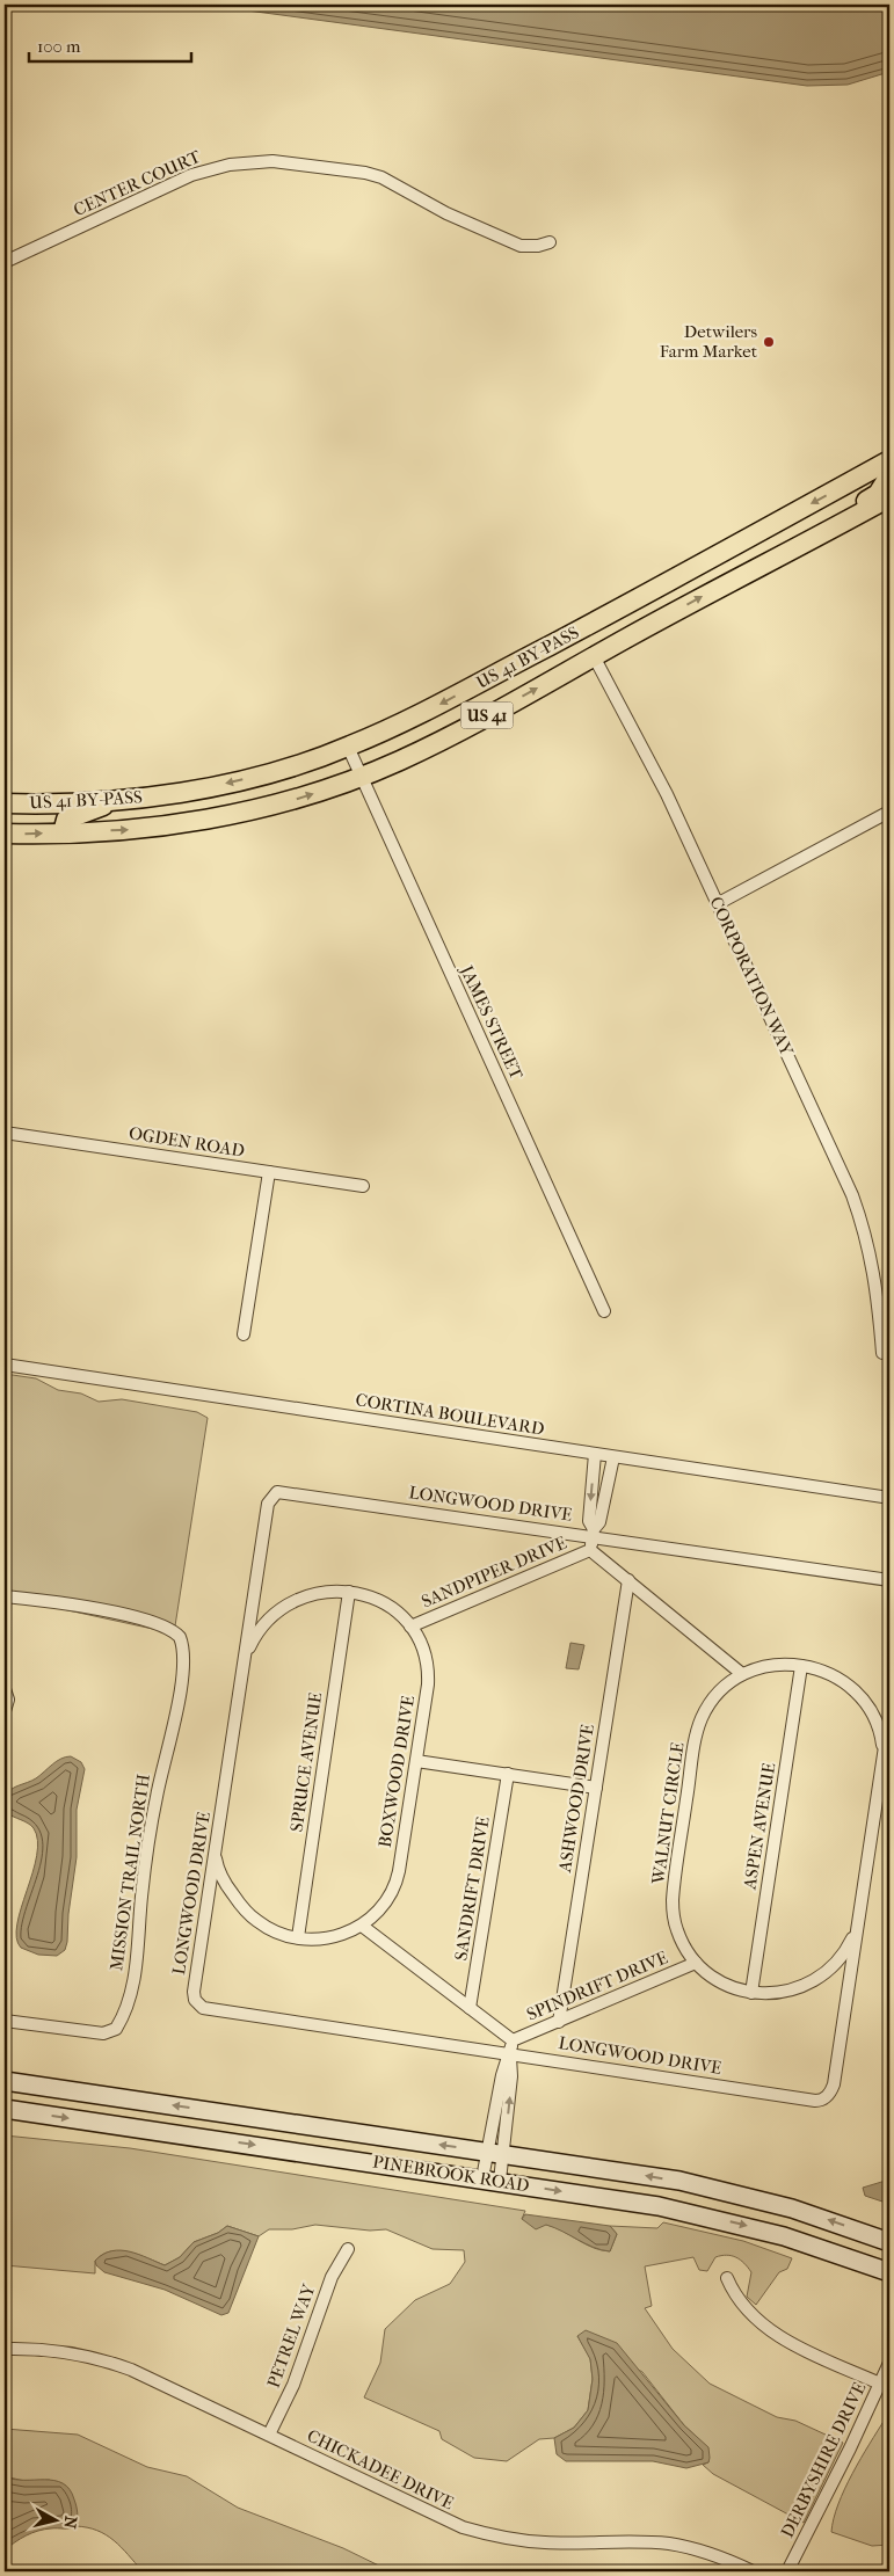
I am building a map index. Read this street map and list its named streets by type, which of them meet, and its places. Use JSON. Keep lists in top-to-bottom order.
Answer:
{
  "streets": {
    "main road": ["US 41 BY-PASS", "US 41"],
    "street": [
      "CENTER COURT",
      "CORPORATION WAY",
      "JAMES STREET",
      "OGDEN ROAD",
      "CORTINA BOULEVARD",
      "LONGWOOD DRIVE",
      "SANDPIPER DRIVE",
      "SPRUCE AVENUE",
      "BOXWOOD DRIVE",
      "ASHWOOD DRIVE",
      "WALNUT CIRCLE",
      "ASPEN AVENUE",
      "MISSION TRAIL NORTH",
      "SANDRIFT DRIVE",
      "SPINDRIFT DRIVE",
      "PINEBROOK ROAD",
      "PETREL WAY",
      "DERBYSHIRE DRIVE",
      "CHICKADEE DRIVE"
    ]
  },
  "crossings": [
    ["US 41 BY-PASS", "CORPORATION WAY"],
    ["US 41 BY-PASS", "JAMES STREET"],
    ["LONGWOOD DRIVE", "BOXWOOD DRIVE"],
    ["LONGWOOD DRIVE", "WALNUT CIRCLE"],
    ["LONGWOOD DRIVE", "SPINDRIFT DRIVE"],
    ["SANDPIPER DRIVE", "BOXWOOD DRIVE"],
    ["SPRUCE AVENUE", "BOXWOOD DRIVE"],
    ["BOXWOOD DRIVE", "SPINDRIFT DRIVE"],
    ["ASHWOOD DRIVE", "SPINDRIFT DRIVE"],
    ["WALNUT CIRCLE", "ASPEN AVENUE"],
    ["WALNUT CIRCLE", "SPINDRIFT DRIVE"],
    ["SANDRIFT DRIVE", "SPINDRIFT DRIVE"],
    ["SPINDRIFT DRIVE", "PINEBROOK ROAD"],
    ["PETREL WAY", "CHICKADEE DRIVE"]
  ],
  "places": ["Detwilers Farm Market"],
  "scale_bar": "100 m",
  "north": "right"
}
